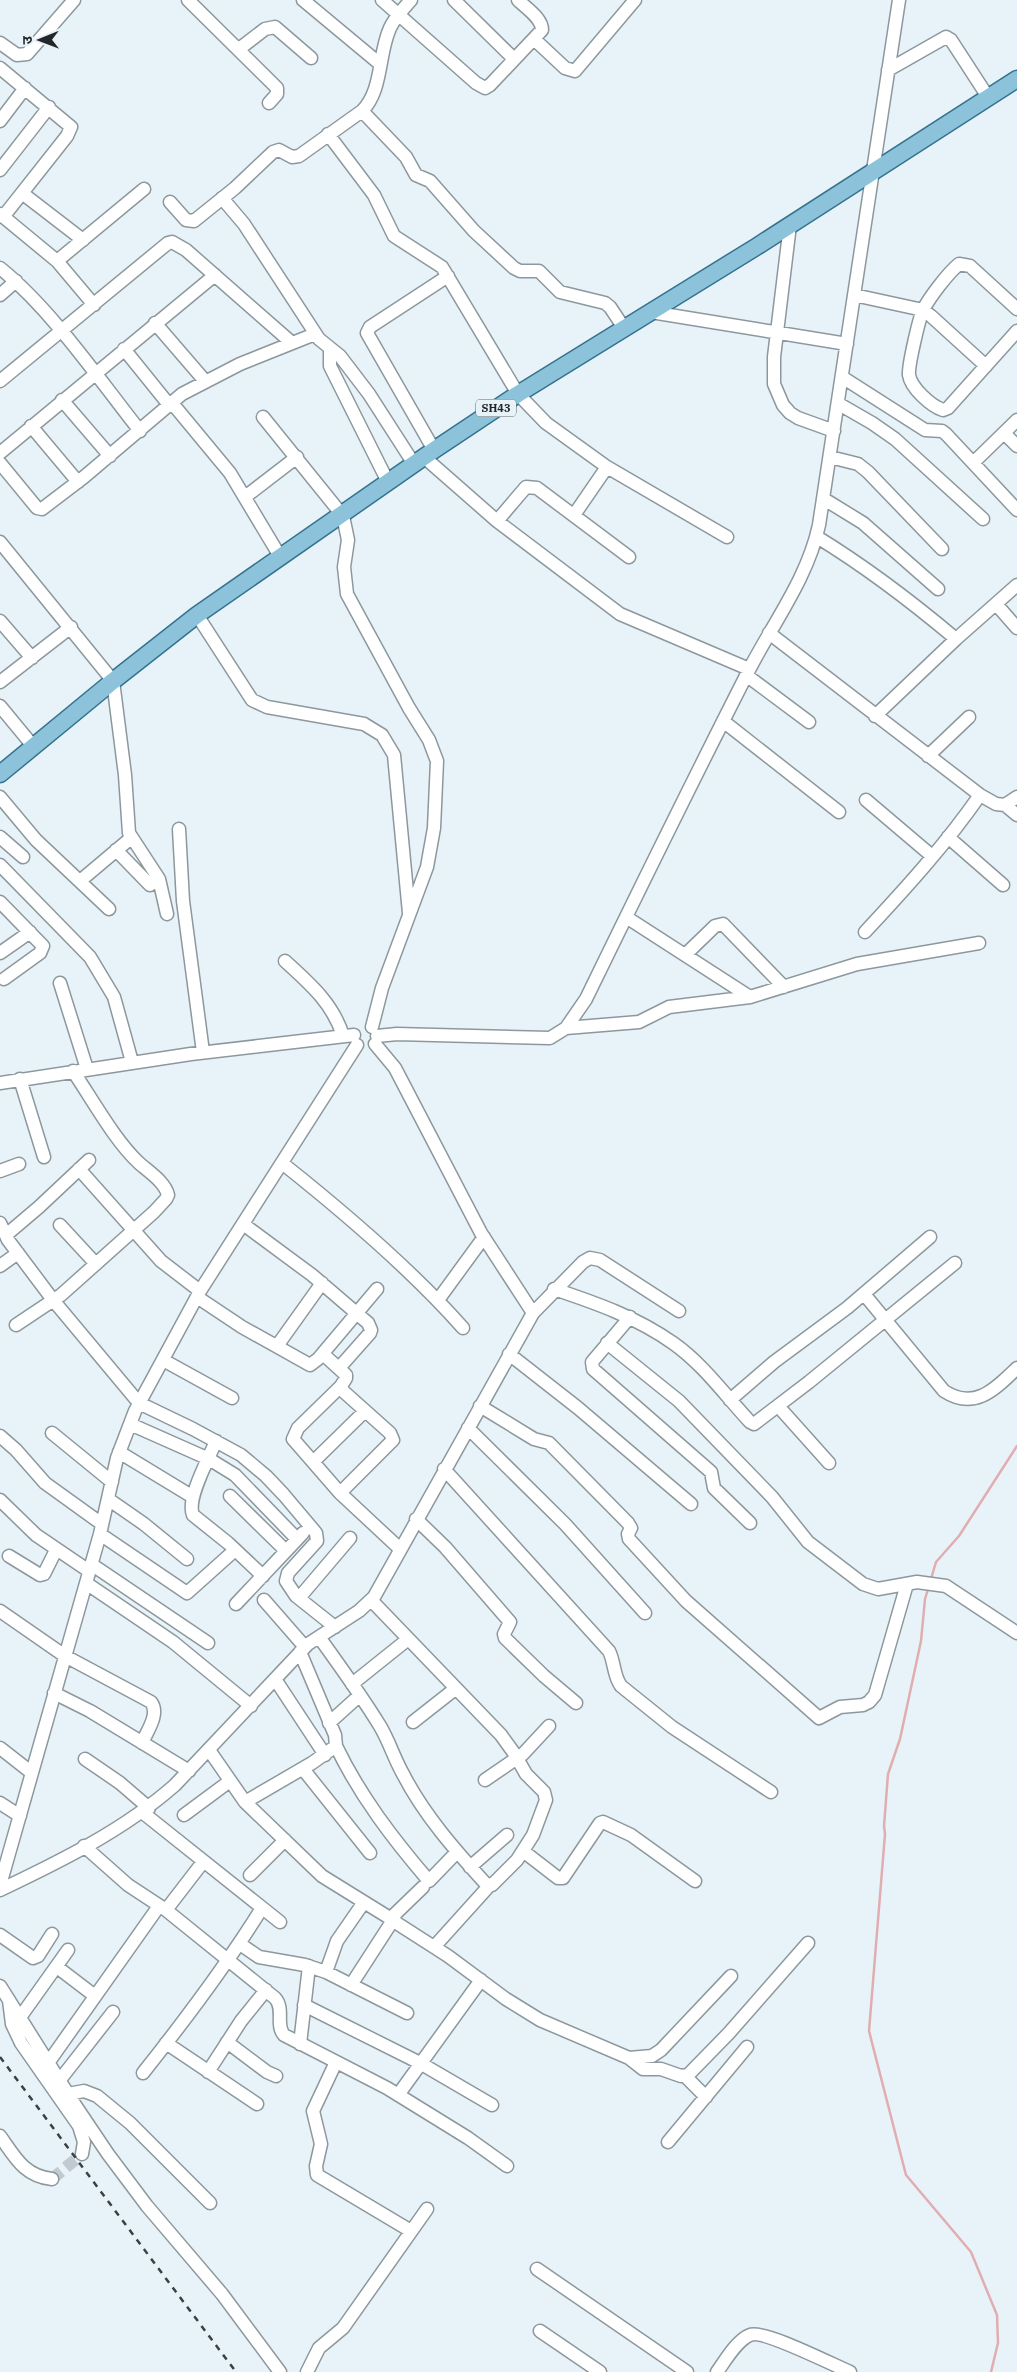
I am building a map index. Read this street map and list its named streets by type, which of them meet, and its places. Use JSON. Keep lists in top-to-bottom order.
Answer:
{
  "streets": {
    "main road": ["SH43"]
  },
  "north": "left"
}
